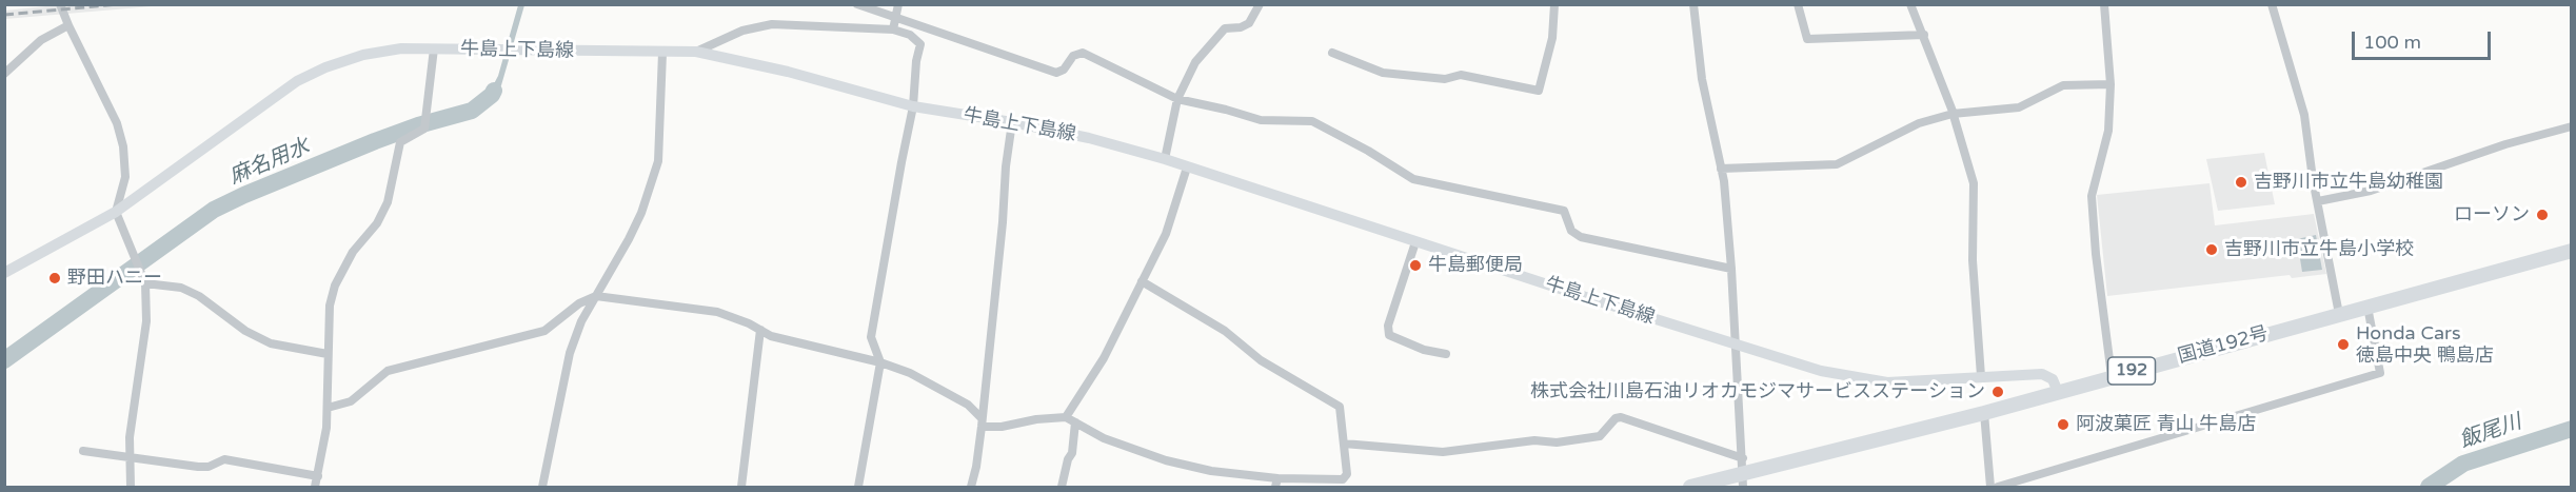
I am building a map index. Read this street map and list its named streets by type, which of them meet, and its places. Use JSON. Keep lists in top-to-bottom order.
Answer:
{
  "streets": {
    "highway": ["国道192号", "192"],
    "main road": ["牛島上下島線"]
  },
  "crossings": [
    ["牛島上下島線", "国道192号"]
  ],
  "water": ["麻名用水", "飯尾川"],
  "places": [
    "吉野川市立牛島幼稚園",
    "ローソン",
    "吉野川市立牛島小学校",
    "牛島郵便局",
    "野田ハニー",
    "Honda Cars 徳島中央 鴨島店",
    "株式会社川島石油リオカモジマサービスステーション",
    "阿波菓匠 青山 牛島店"
  ],
  "scale_bar": "100 m"
}
